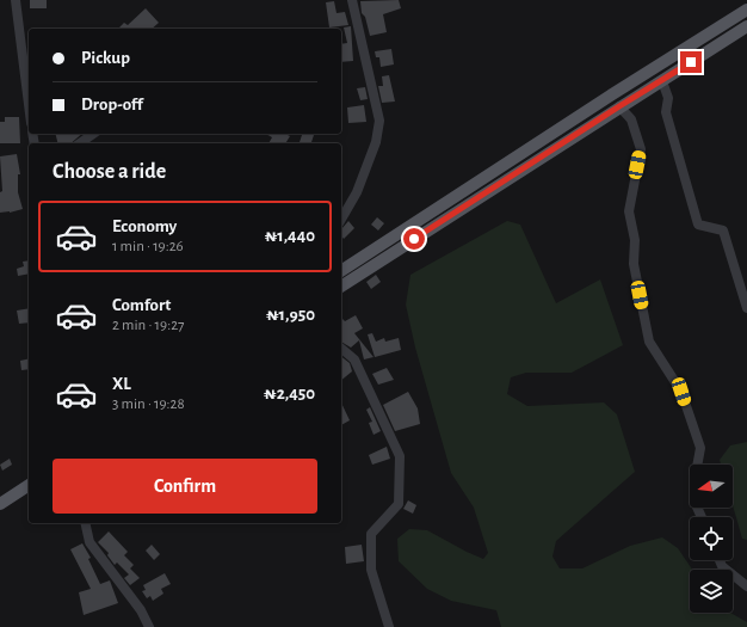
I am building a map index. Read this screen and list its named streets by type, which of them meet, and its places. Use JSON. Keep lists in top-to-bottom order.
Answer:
{
  "north": "left",
  "page": {
    "banner": ["Pickup", "Drop-off"],
    "heading": "Choose a ride",
    "list": [
      {
        "name": "Economy",
        "note": "1 min · 19:26",
        "value": "₦1,440"
      },
      {
        "name": "Comfort",
        "note": "2 min · 19:27",
        "value": "₦1,950"
      },
      {
        "name": "XL",
        "note": "3 min · 19:28",
        "value": "₦2,450"
      }
    ],
    "buttons": "Confirm"
  }
}
